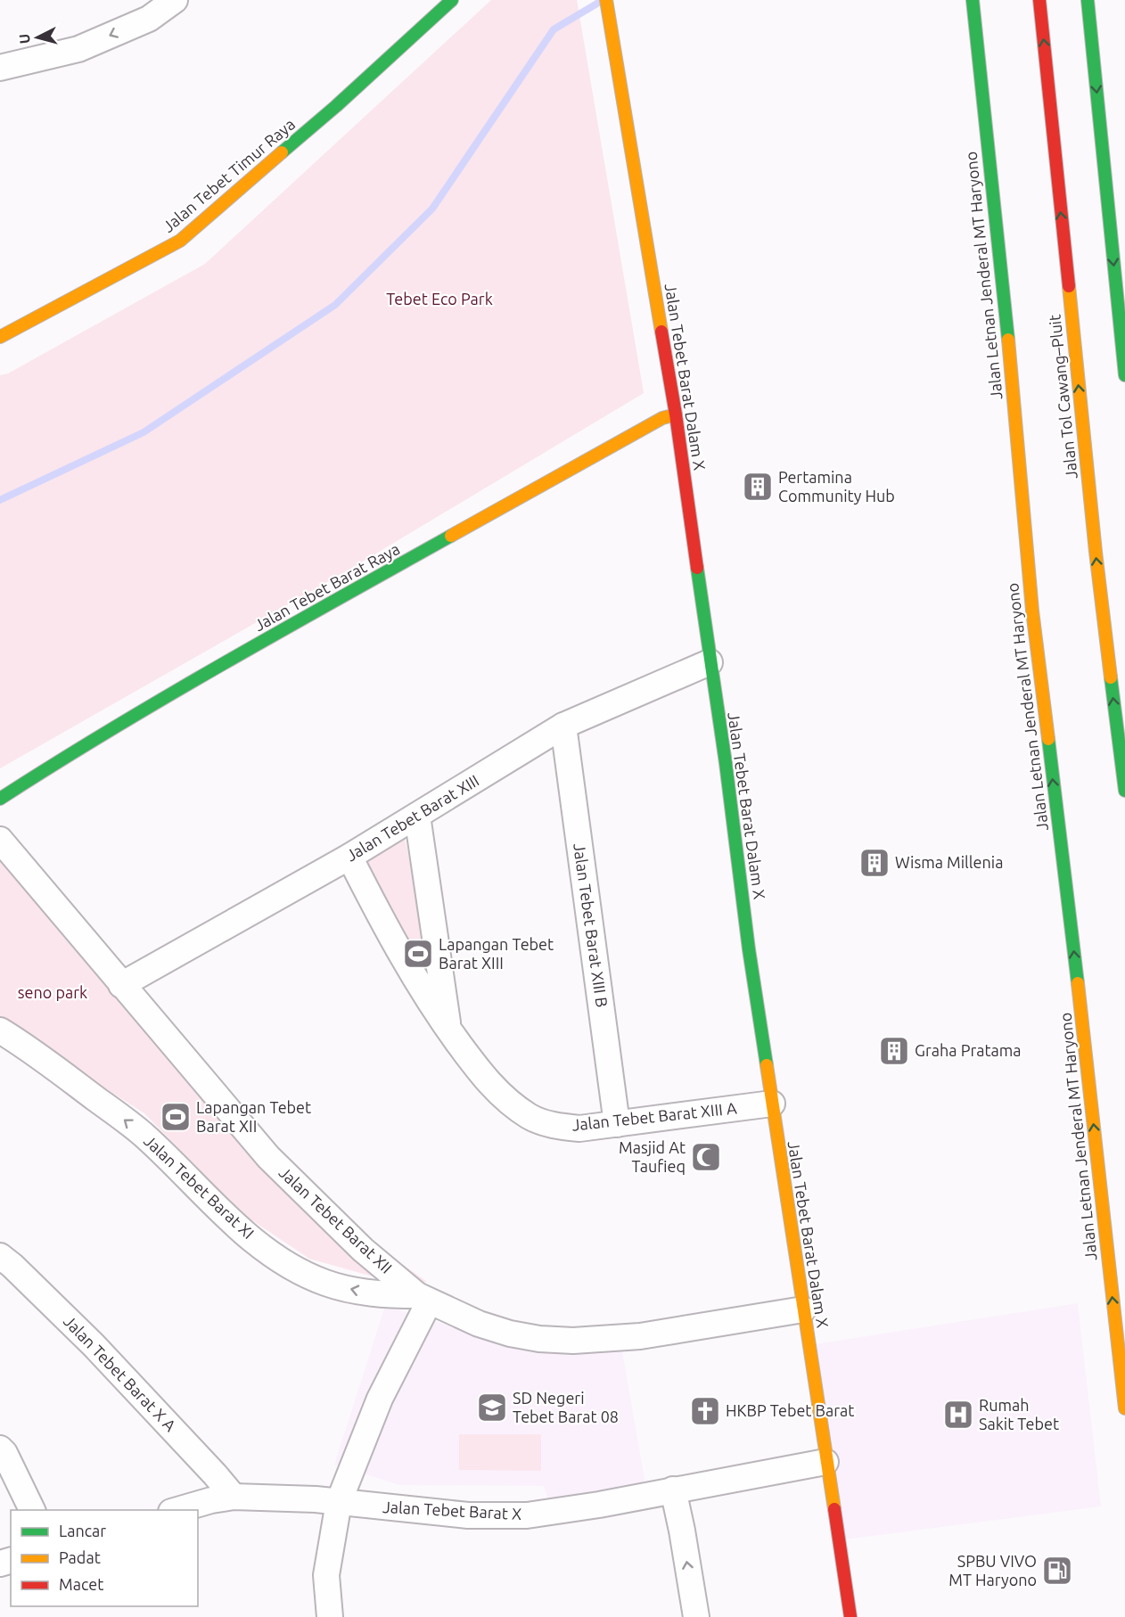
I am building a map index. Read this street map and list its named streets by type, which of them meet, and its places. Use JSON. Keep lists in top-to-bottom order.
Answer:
{
  "streets": {
    "main road": [
      "Jalan Tebet Timur Raya",
      "Jalan Letnan Jenderal MT Haryono",
      "Jalan Tebet Barat Dalam X",
      "Jalan Tol Cawang–Pluit",
      "Jalan Tebet Barat Raya"
    ],
    "street": [
      "Jalan Tebet Barat XIII",
      "Jalan Tebet Barat XIII B",
      "Jalan Tebet Barat XIII A",
      "Jalan Tebet Barat XI",
      "Jalan Tebet Barat XII",
      "Jalan Tebet Barat X A",
      "Jalan Tebet Barat X"
    ]
  },
  "crossings": [
    ["Jalan Tebet Barat Dalam X", "Jalan Tebet Barat Raya"],
    ["Jalan Tebet Barat Dalam X", "Jalan Tebet Barat XIII"],
    ["Jalan Tebet Barat Dalam X", "Jalan Tebet Barat XIII A"],
    ["Jalan Tebet Barat Dalam X", "Jalan Tebet Barat XII"],
    ["Jalan Tebet Barat Dalam X", "Jalan Tebet Barat X"],
    ["Jalan Tebet Barat XIII", "Jalan Tebet Barat XIII B"],
    ["Jalan Tebet Barat XIII", "Jalan Tebet Barat XIII A"],
    ["Jalan Tebet Barat XIII", "Jalan Tebet Barat XII"],
    ["Jalan Tebet Barat XIII B", "Jalan Tebet Barat XIII A"],
    ["Jalan Tebet Barat XI", "Jalan Tebet Barat XII"],
    ["Jalan Tebet Barat X A", "Jalan Tebet Barat X"]
  ],
  "one_way": ["Jalan Letnan Jenderal MT Haryono", "Jalan Tebet Barat XI"],
  "parks": ["Tebet Eco Park", "seno park"],
  "places": {
    "building": ["Pertamina Community Hub", "Wisma Millenia", "Graha Pratama"],
    "sports": ["Lapangan Tebet Barat XIII", "Lapangan Tebet Barat XII"],
    "mosque": ["Masjid At Taufieq"],
    "school or university": ["SD Negeri Tebet Barat 08"],
    "church": ["HKBP Tebet Barat"],
    "hospital": ["Rumah Sakit Tebet"],
    "fuel station": ["SPBU VIVO MT Haryono"]
  },
  "legend": ["Lancar", "Padat", "Macet"],
  "north": "left"
}
